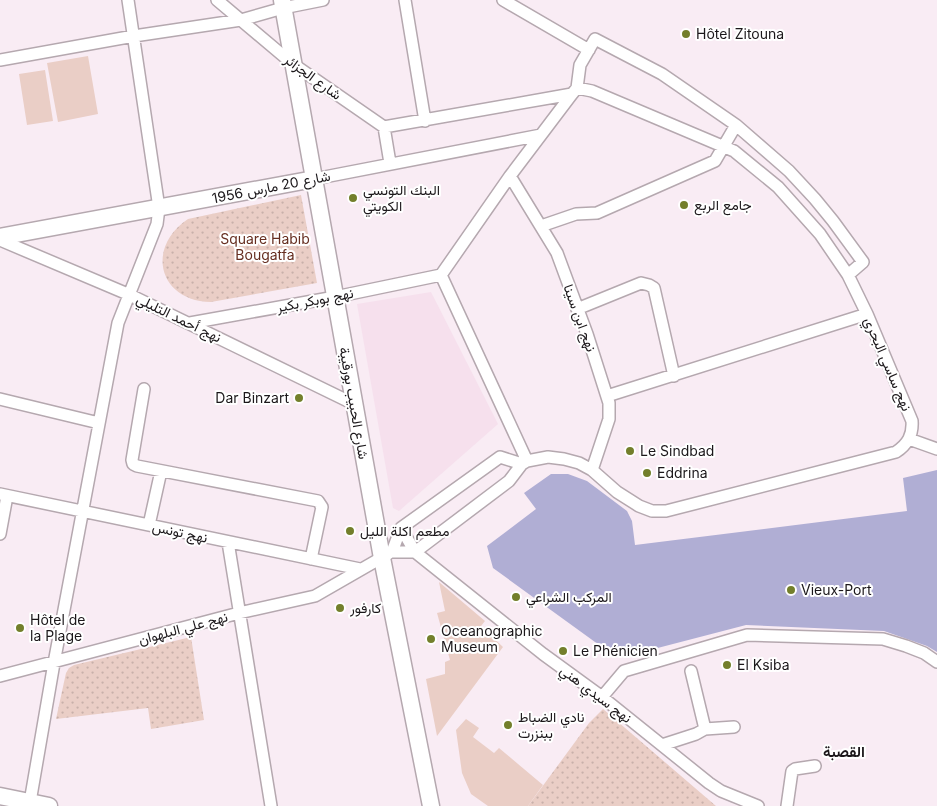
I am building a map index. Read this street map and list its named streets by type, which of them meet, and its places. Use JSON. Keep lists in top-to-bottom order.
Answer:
{
  "streets": {
    "main road": ["شارع 20 مارس 1956", "شارع الحبيب بورقيبة"],
    "street": [
      "شارع الجزائر",
      "نهج بوبكر بكير",
      "نهج أحمد التليلي",
      "نهج ابن سينا",
      "نهج ساسي البحري",
      "نهج تونس",
      "نهج علي البلهوان",
      "نهج سيدي هني"
    ]
  },
  "crossings": [
    ["شارع الجزائر", "شارع الحبيب بورقيبة"],
    ["شارع 20 مارس 1956", "نهج أحمد التليلي"],
    ["شارع 20 مارس 1956", "شارع الحبيب بورقيبة"],
    ["نهج بوبكر بكير", "نهج أحمد التليلي"],
    ["نهج بوبكر بكير", "شارع الحبيب بورقيبة"],
    ["نهج أحمد التليلي", "شارع الحبيب بورقيبة"],
    ["شارع الحبيب بورقيبة", "نهج علي البلهوان"],
    ["نهج تونس", "نهج علي البلهوان"]
  ],
  "districts": ["القصبة"],
  "parks": ["Square Habib Bougatfa"],
  "places": [
    "Hôtel Zitouna",
    "البنك التونسي الكويتي",
    "جامع الربع",
    "Dar Binzart",
    "Le Sindbad",
    "Eddrina",
    "مطعم اكلة الليل",
    "Vieux-Port",
    "المركب الشراعي",
    "كارفور",
    "Hôtel de la Plage",
    "Oceanographic Museum",
    "Le Phénicien",
    "El Ksiba",
    "نادي الضباط ببنزرت"
  ]
}
